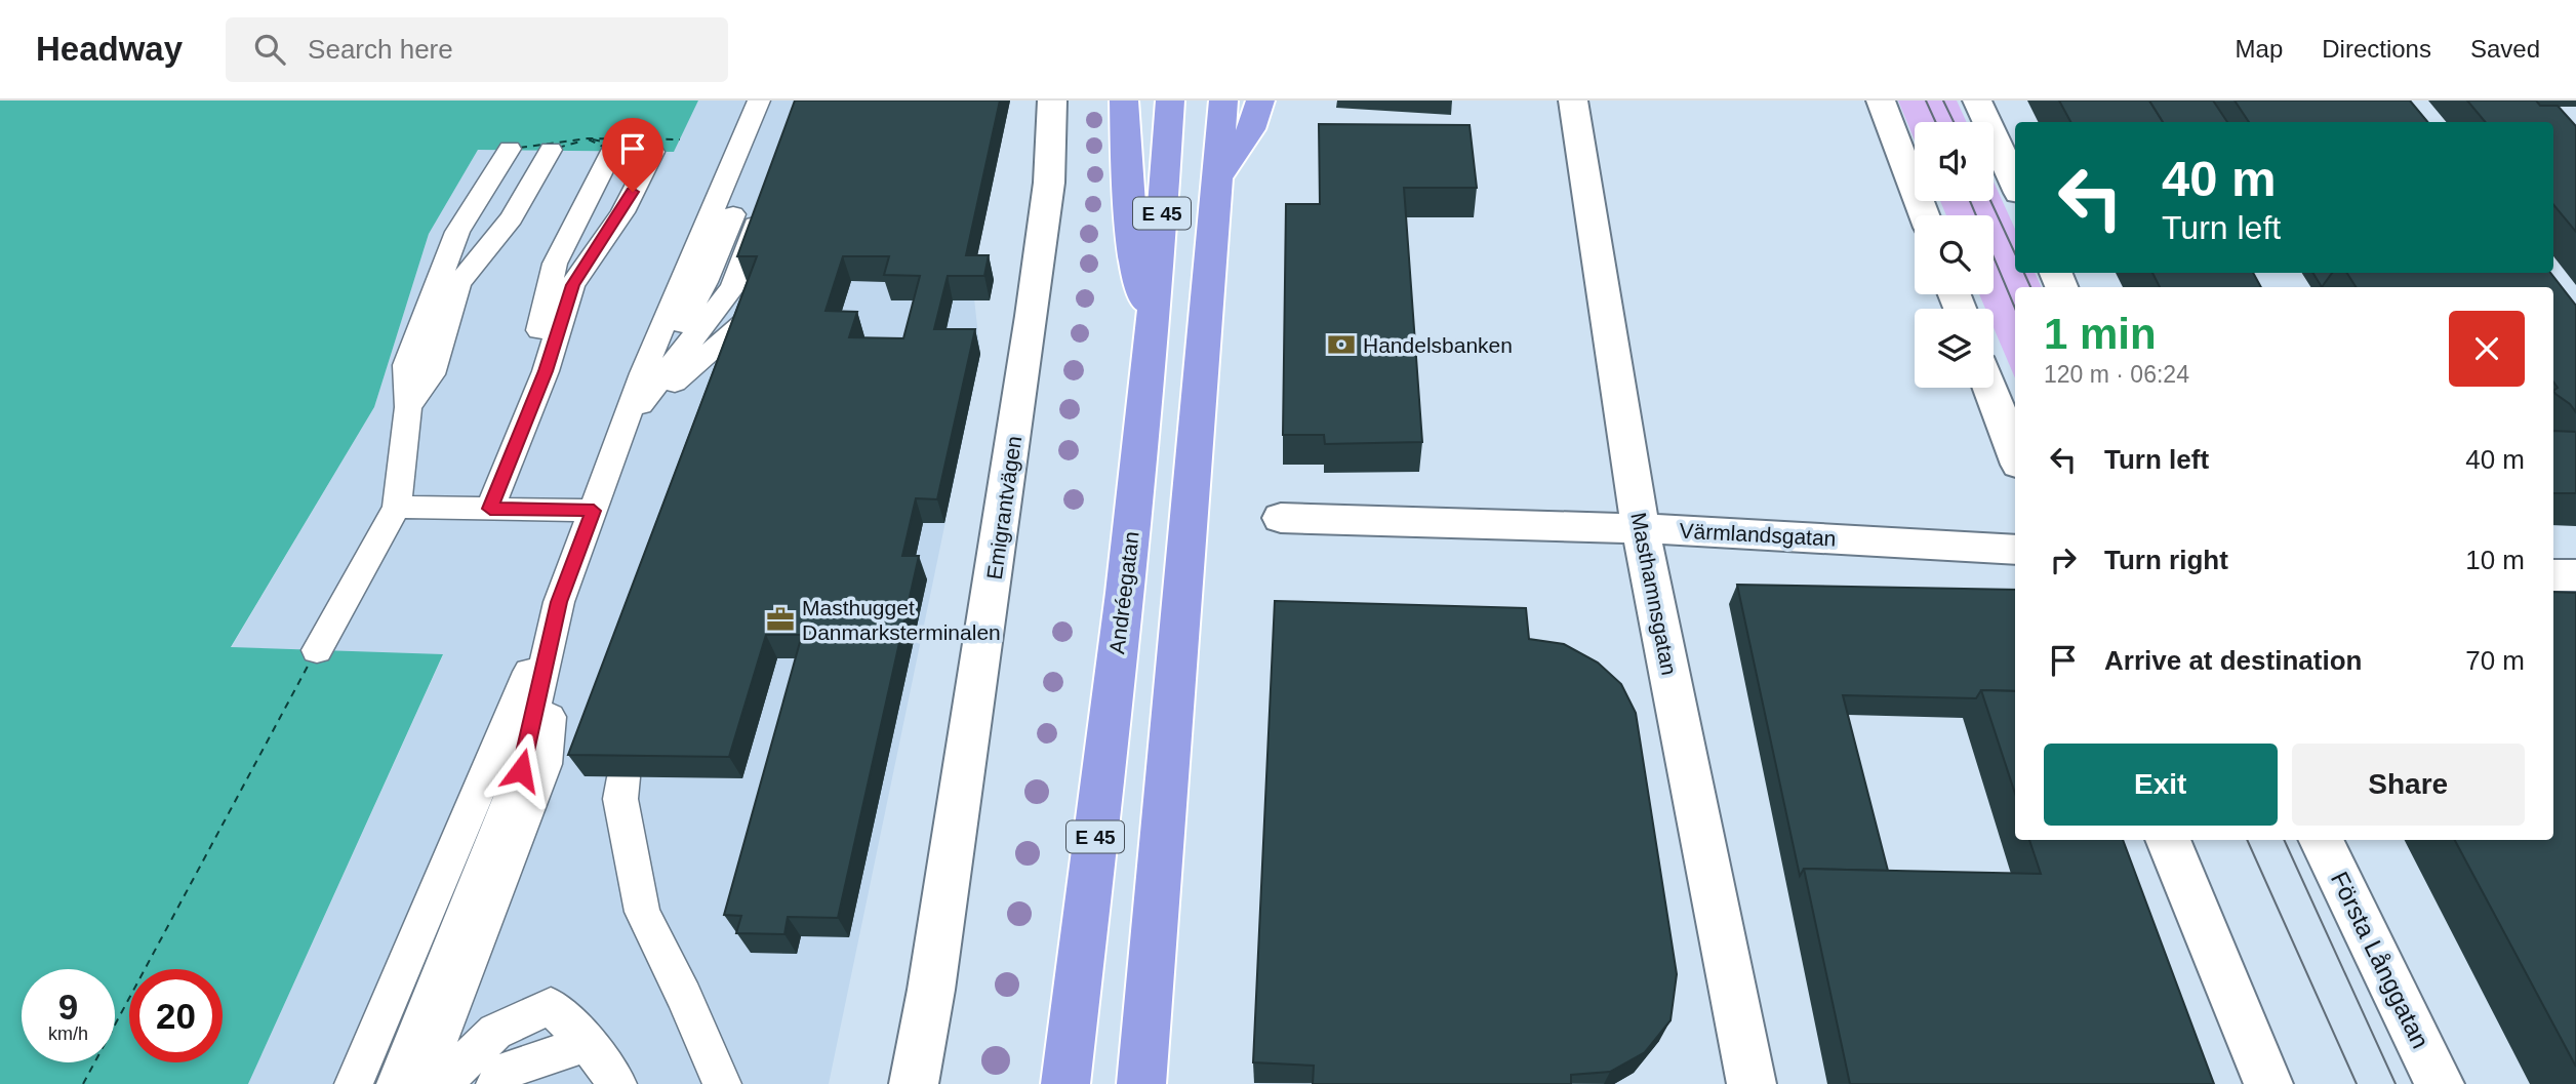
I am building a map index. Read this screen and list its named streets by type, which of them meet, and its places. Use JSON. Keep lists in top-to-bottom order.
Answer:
{
  "streets": {
    "highway": ["E 45", "Andréegatan"],
    "street": [
      "Emigrantvägen",
      "Värmlandsgatan",
      "Masthamnsgatan",
      "Första Långgatan"
    ]
  },
  "crossings": [
    ["Värmlandsgatan", "Masthamnsgatan"]
  ],
  "places": {
    "bank": ["Handelsbanken"],
    "office": ["Masthugget Danmarksterminalen"]
  },
  "page": {
    "header": "Headway",
    "search": "Search here",
    "nav": ["Map", "Directions", "Saved"],
    "turn": ["40 m", "Turn left"],
    "heading": ["1 min", "120 m · 06:24"],
    "list": [
      {
        "name": "Turn left",
        "value": "40 m"
      },
      {
        "name": "Turn right",
        "value": "10 m"
      },
      {
        "name": "Arrive at destination",
        "value": "70 m"
      }
    ],
    "buttons": ["Exit", "Share"],
    "speed": "9 km/h",
    "limit": "20"
  }
}
